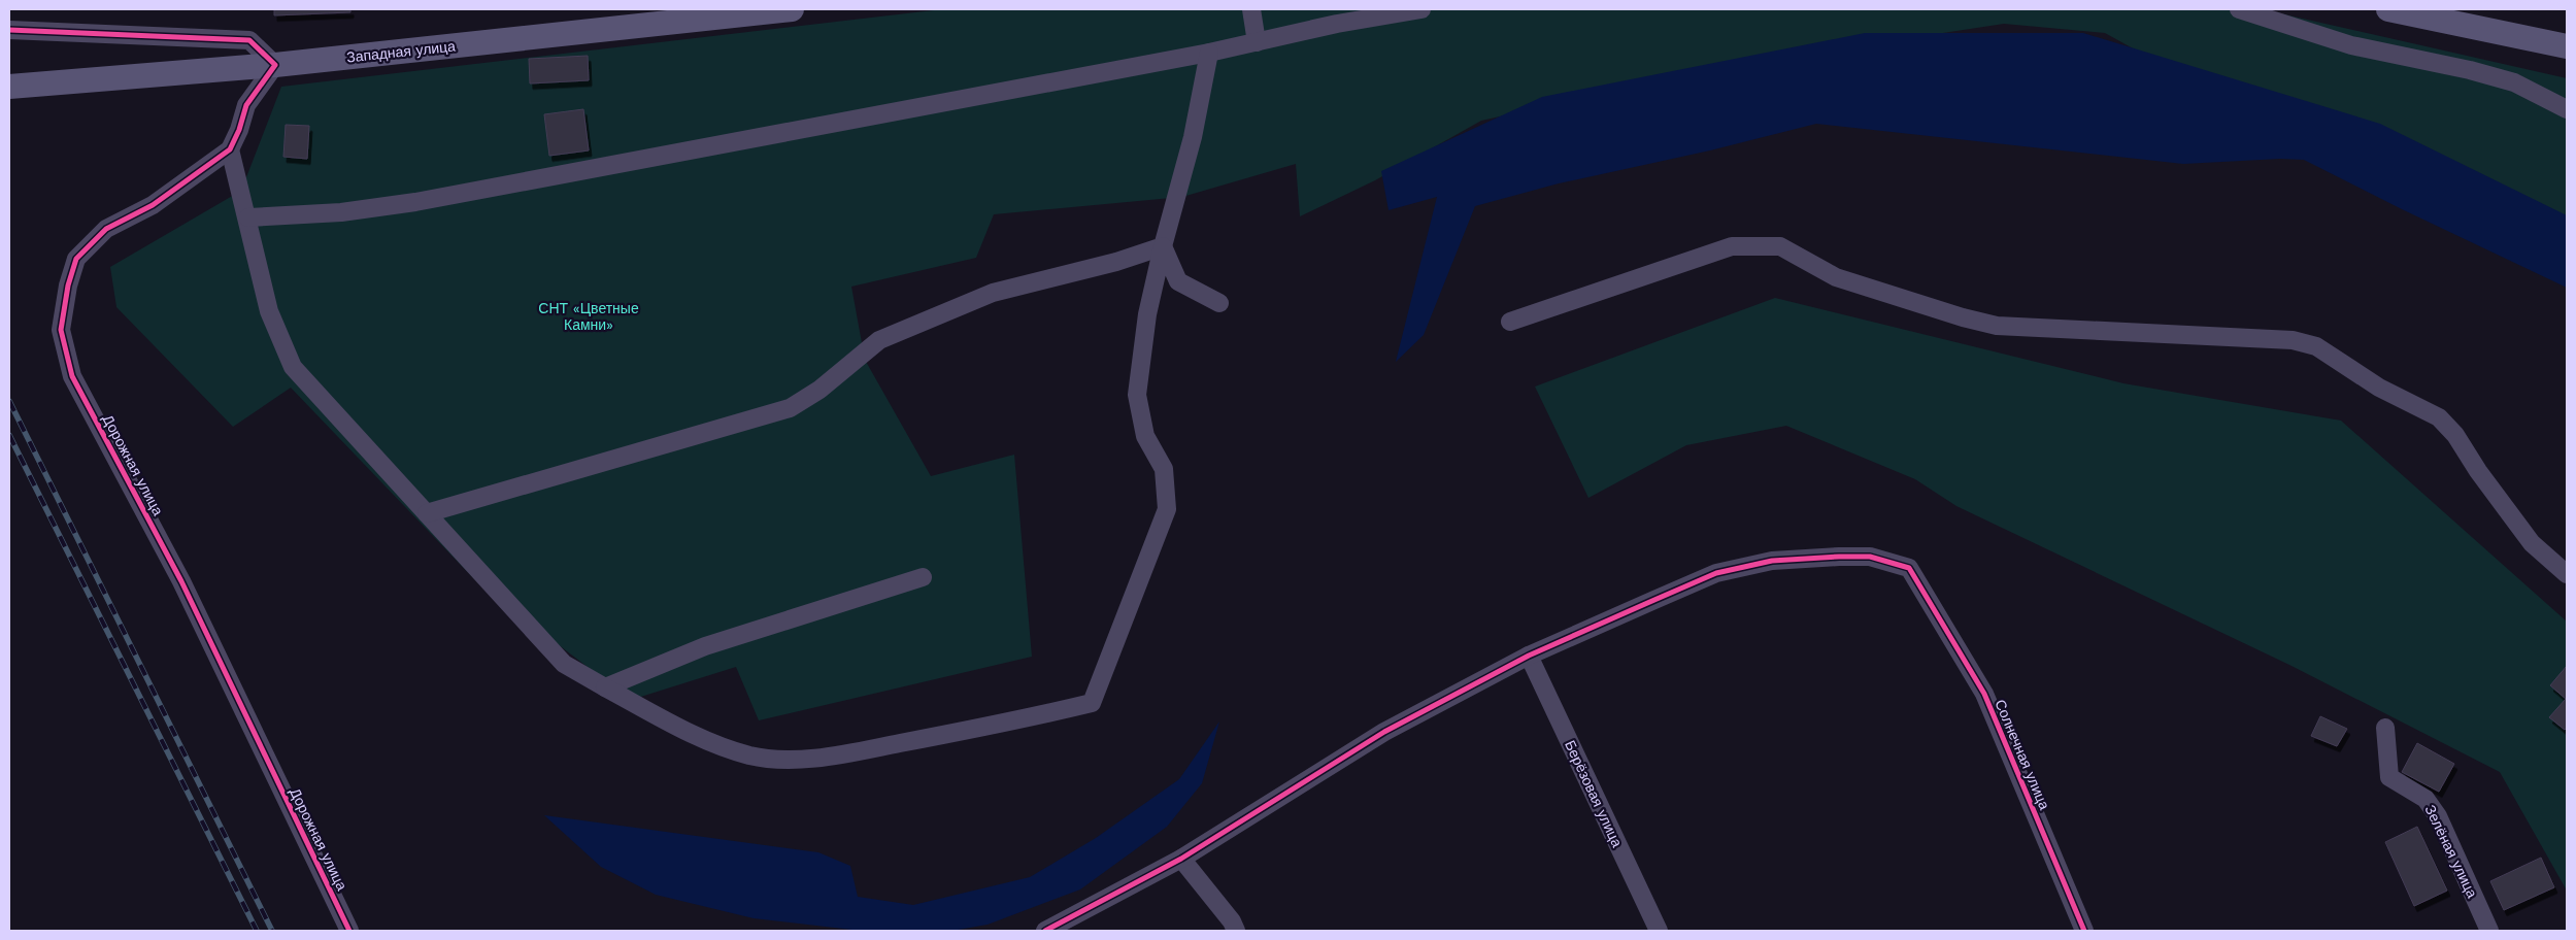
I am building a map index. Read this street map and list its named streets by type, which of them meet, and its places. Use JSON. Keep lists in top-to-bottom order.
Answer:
{
  "streets": {
    "main road": ["Западная улица"],
    "street": [
      "Дорожная улица",
      "Солнечная улица",
      "Берёзовая улица",
      "Зелёная улица"
    ]
  },
  "crossings": [
    ["Солнечная улица", "Берёзовая улица"]
  ],
  "parks": ["СНТ «Цветные Камни»"]
}
